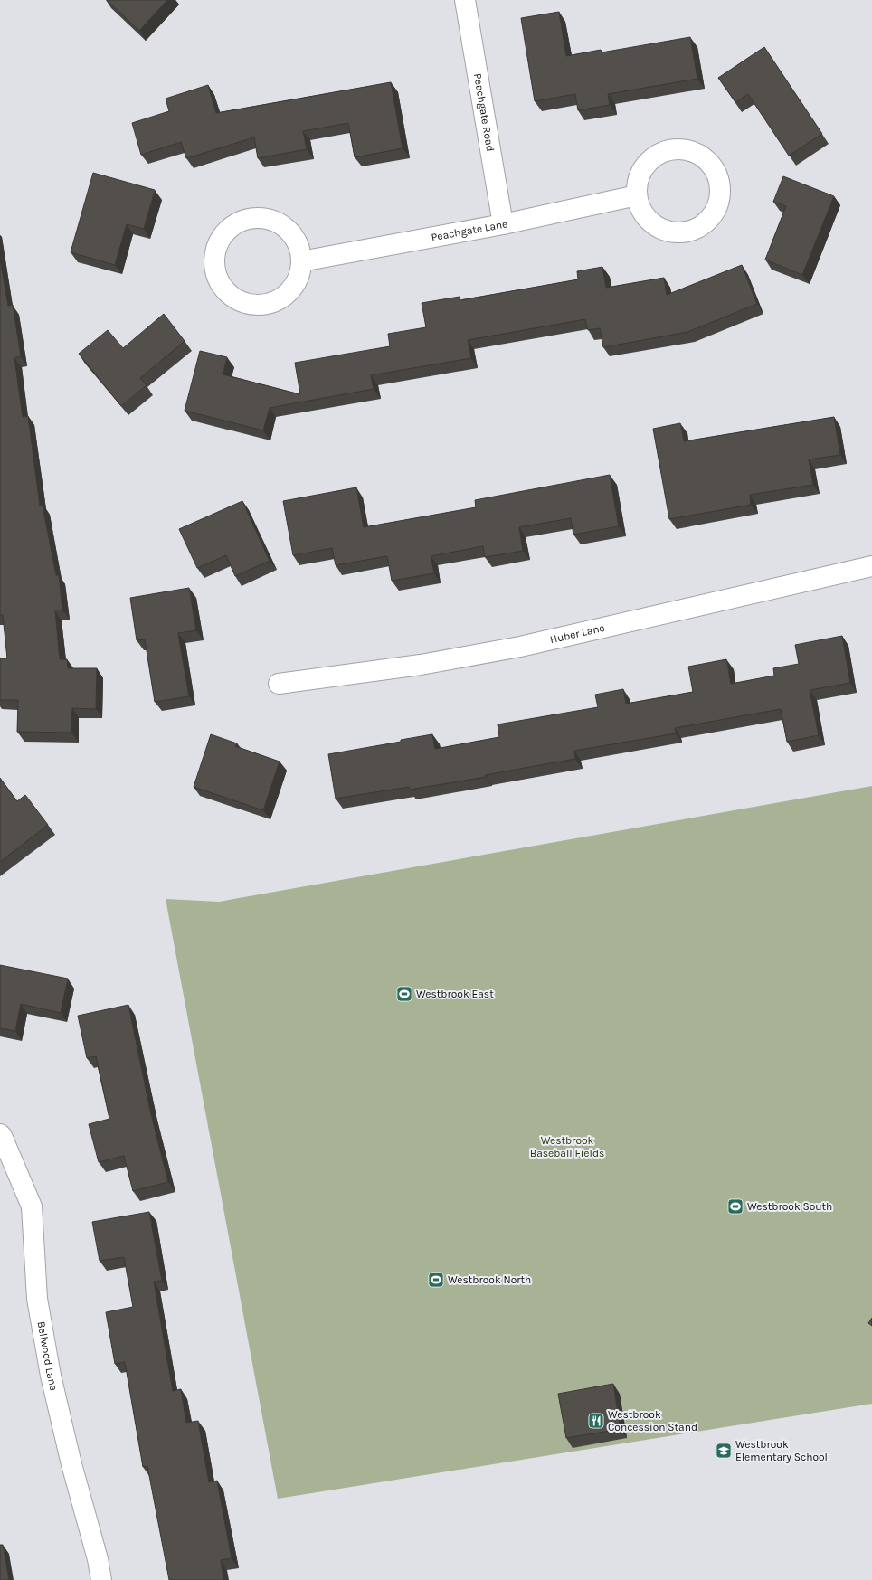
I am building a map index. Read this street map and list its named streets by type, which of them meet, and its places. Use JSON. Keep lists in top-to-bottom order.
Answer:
{
  "streets": {
    "street": [
      "Peachgate Road",
      "Peachgate Lane",
      "Huber Lane",
      "Bellwood Lane"
    ]
  },
  "crossings": [
    ["Peachgate Road", "Peachgate Lane"]
  ],
  "parks": ["Westbrook Baseball Fields"],
  "places": {
    "sports": ["Westbrook East", "Westbrook South", "Westbrook North"],
    "restaurant": ["Westbrook Concession Stand"],
    "school or university": ["Westbrook Elementary School"]
  }
}
